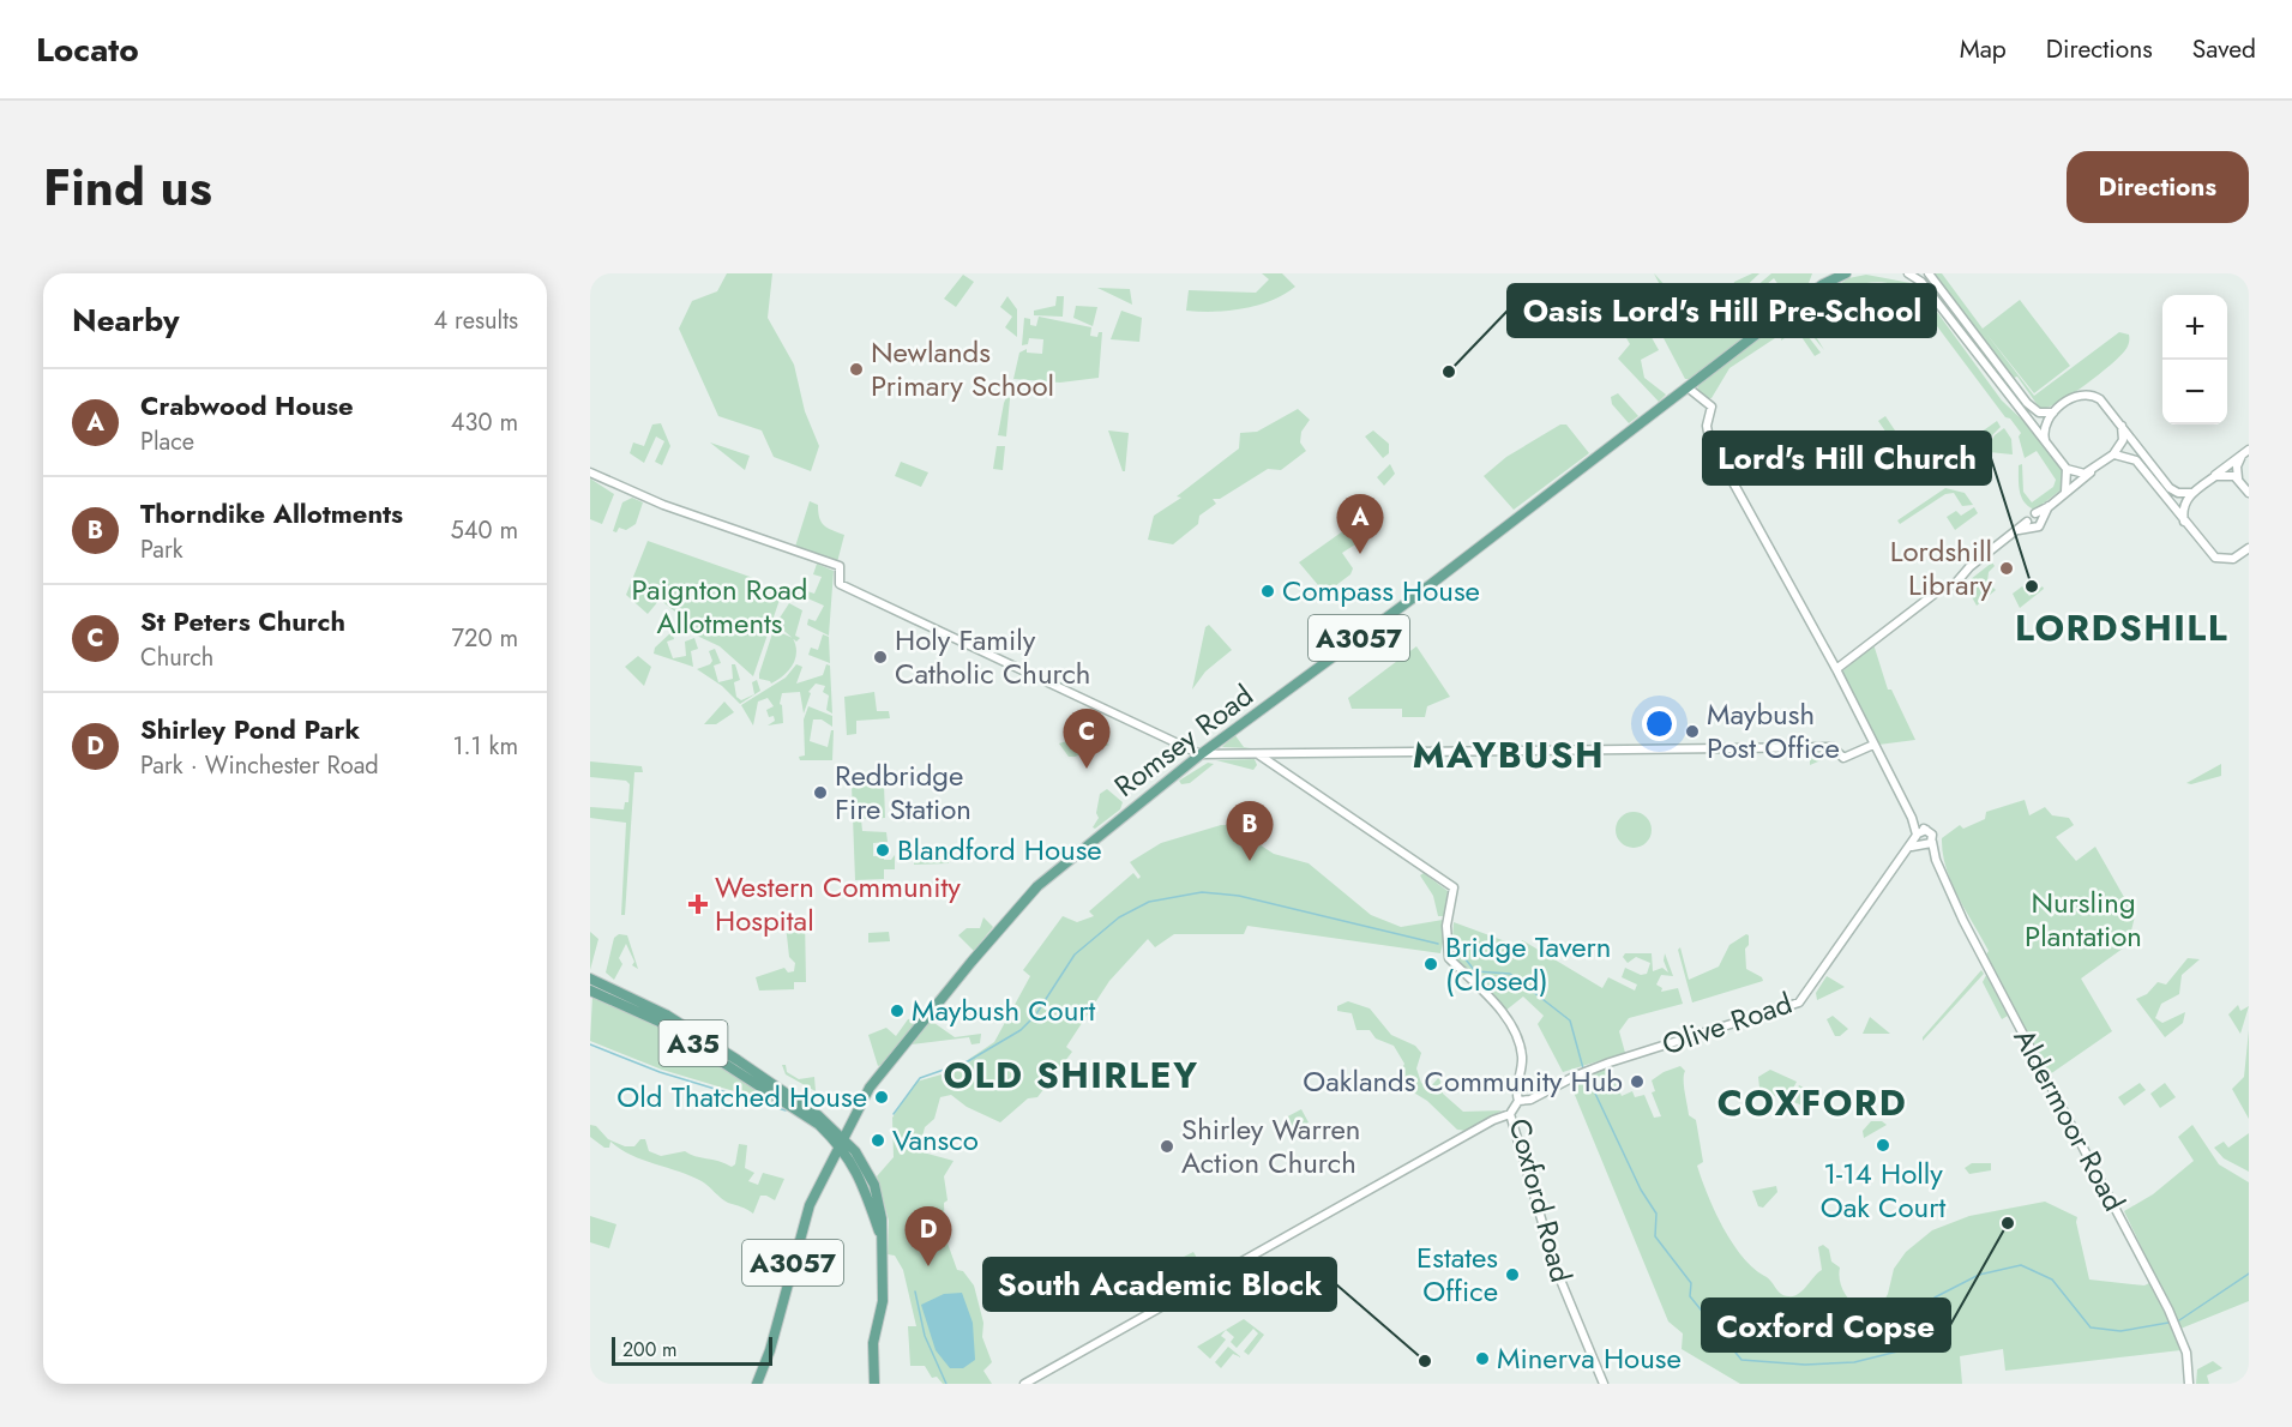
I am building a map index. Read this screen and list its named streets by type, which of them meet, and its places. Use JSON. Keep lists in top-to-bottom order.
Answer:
{
  "streets": {
    "main road": ["A3057", "Romsey Road", "A35"],
    "street": ["Olive Road", "Aldermoor Road", "Coxford Road"]
  },
  "crossings": [
    ["Romsey Road", "A35"],
    ["Olive Road", "Coxford Road"]
  ],
  "districts": [
    "LORDSHILL",
    "MAYBUSH",
    "OLD SHIRLEY",
    "COXFORD"
  ],
  "parks": ["Paignton Road Allotments", "Nursling Plantation"],
  "places": {
    "other": [
      "Newlands Primary School",
      "Oasis Lord's Hill Pre-School",
      "Lordshill Library",
      "Lord's Hill Church",
      "Compass House",
      "Holy Family Catholic Church",
      "Maybush Post Office",
      "Redbridge Fire Station",
      "Blandford House",
      "Bridge Tavern (Closed)",
      "Maybush Court",
      "Oaklands Community Hub",
      "Old Thatched House",
      "Vansco",
      "1-14 Holly Oak Court",
      "Shirley Warren Action Church",
      "Coxford Copse",
      "Estates Office",
      "Minerva House",
      "South Academic Block"
    ],
    "health": ["Western Community Hospital"]
  },
  "scale_bar": "200 m",
  "page": {
    "header": "Locato",
    "nav": ["Map", "Directions", "Saved"],
    "title": "Find us",
    "buttons": "Directions",
    "heading": ["Nearby", "4 results"],
    "map_buttons": ["+", "−"],
    "list": [
      {
        "mark": "A",
        "name": "Crabwood House",
        "note": "Place",
        "value": "430 m"
      },
      {
        "mark": "B",
        "name": "Thorndike Allotments",
        "note": "Park",
        "value": "540 m"
      },
      {
        "mark": "C",
        "name": "St Peters Church",
        "note": "Church",
        "value": "720 m"
      },
      {
        "mark": "D",
        "name": "Shirley Pond Park",
        "note": "Park · Winchester Road",
        "value": "1.1 km"
      }
    ],
    "pins": [
      "A",
      "C",
      "B",
      "D"
    ],
    "scale": "200 m"
  }
}
